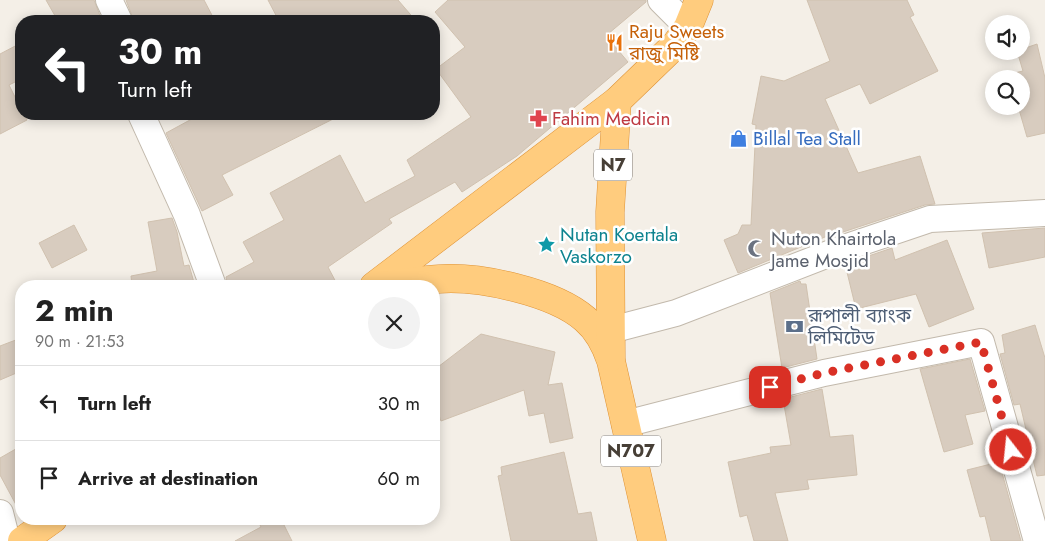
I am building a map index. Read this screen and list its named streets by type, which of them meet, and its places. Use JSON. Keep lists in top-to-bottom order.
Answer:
{
  "streets": {
    "highway": ["N7", "N707"]
  },
  "crossings": [
    ["N7", "N707"]
  ],
  "places": {
    "restaurant": ["Raju Sweets রাজু মিষ্টি"],
    "pharmacy": ["Fahim Medicin"],
    "shop": ["Billal Tea Stall"],
    "place": ["Nutan Koertala Vaskorzo"],
    "mosque": ["Nuton Khairtola Jame Mosjid"],
    "bank": ["রূপালী ব্যাংক লিমিটেড"]
  },
  "page": {
    "turn": ["30 m", "Turn left"],
    "heading": ["2 min", "90 m · 21:53"],
    "list": [
      {
        "name": "Turn left",
        "value": "30 m"
      },
      {
        "name": "Arrive at destination",
        "value": "60 m"
      }
    ]
  }
}
